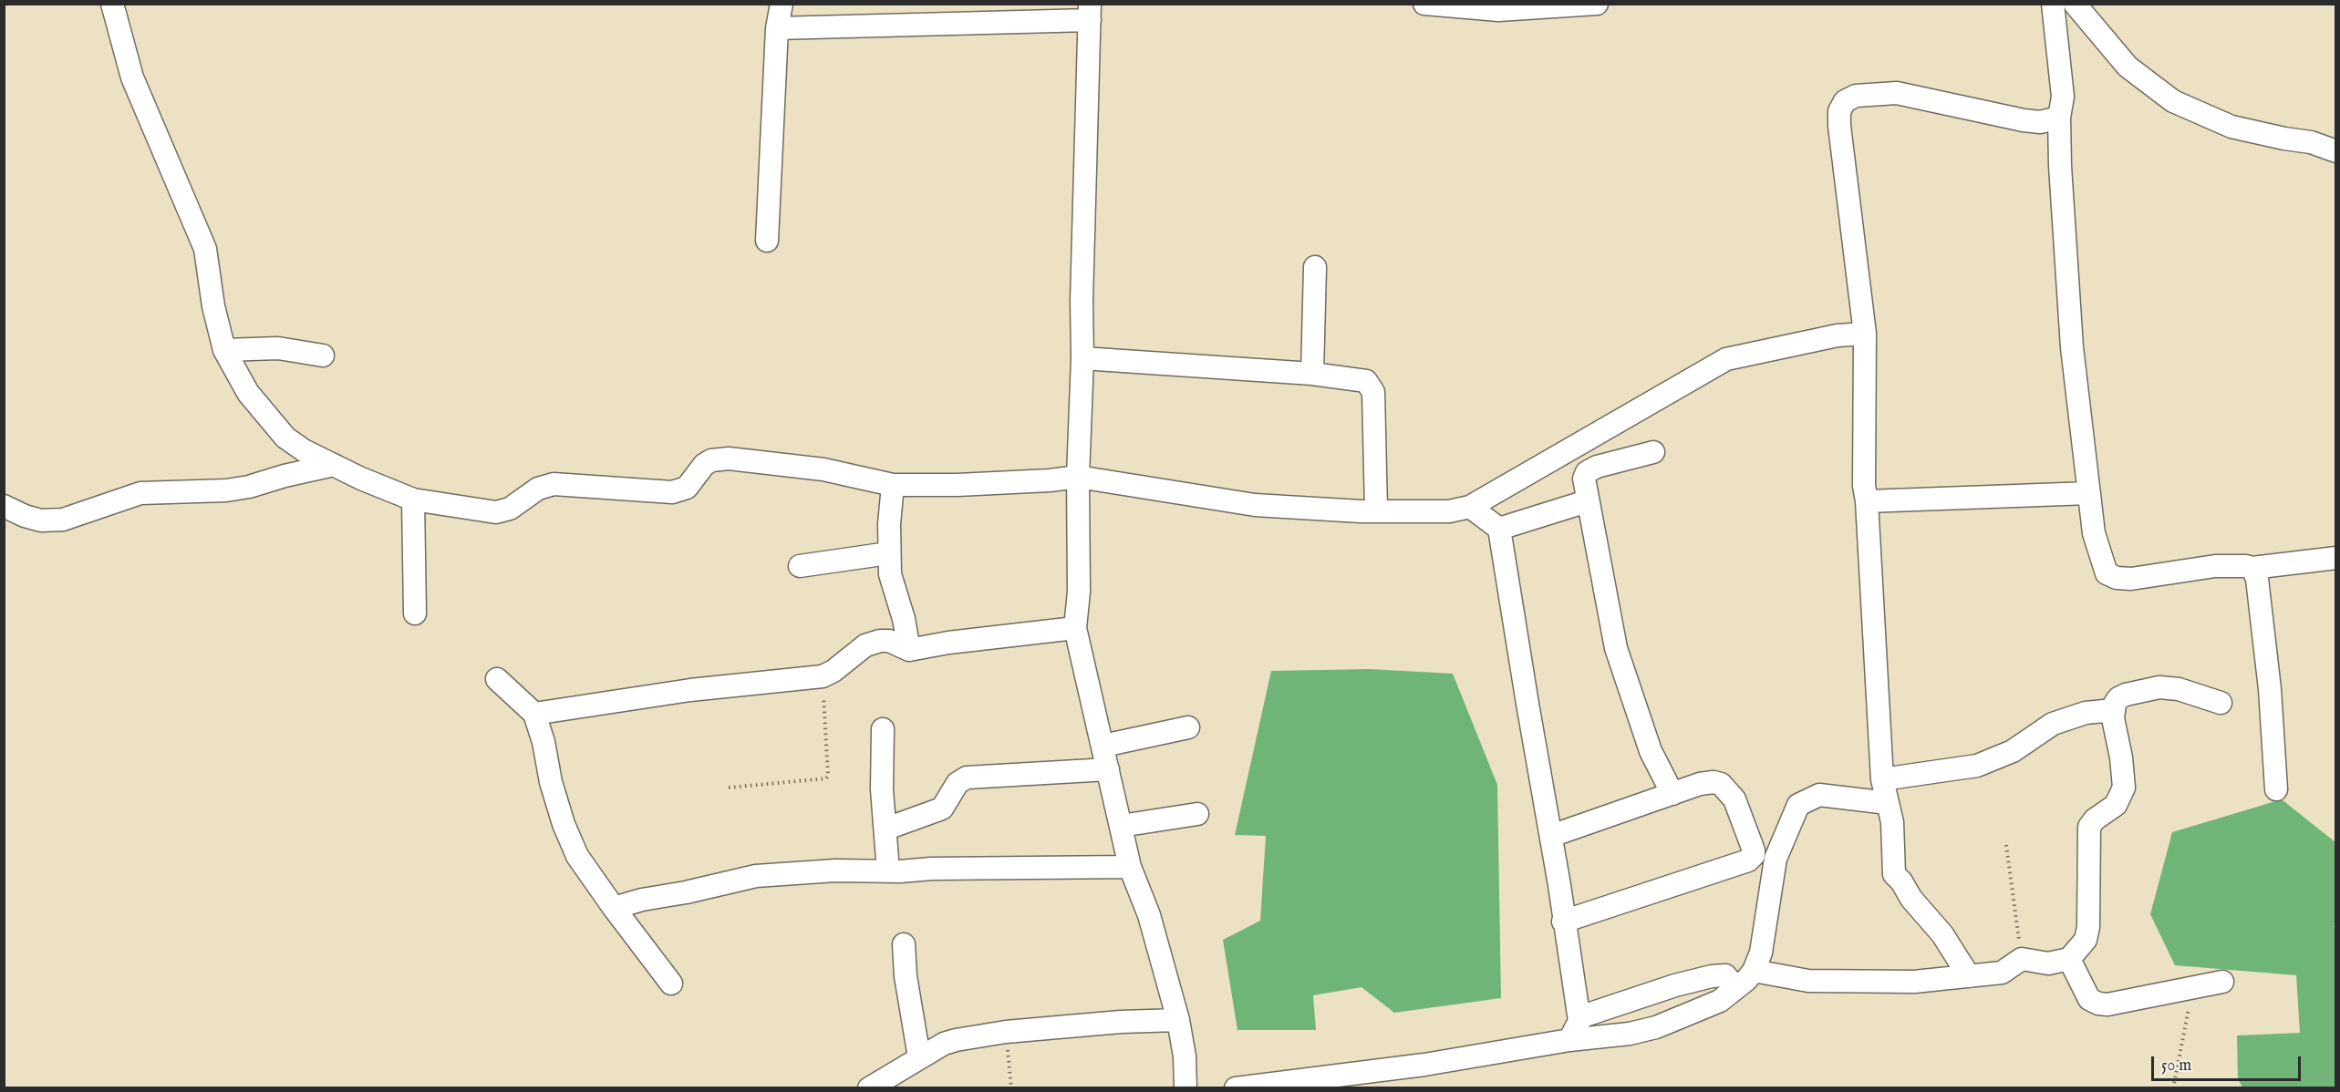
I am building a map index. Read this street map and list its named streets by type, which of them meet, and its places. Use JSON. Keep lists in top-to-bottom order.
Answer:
{
  "scale_bar": "50 m"
}
